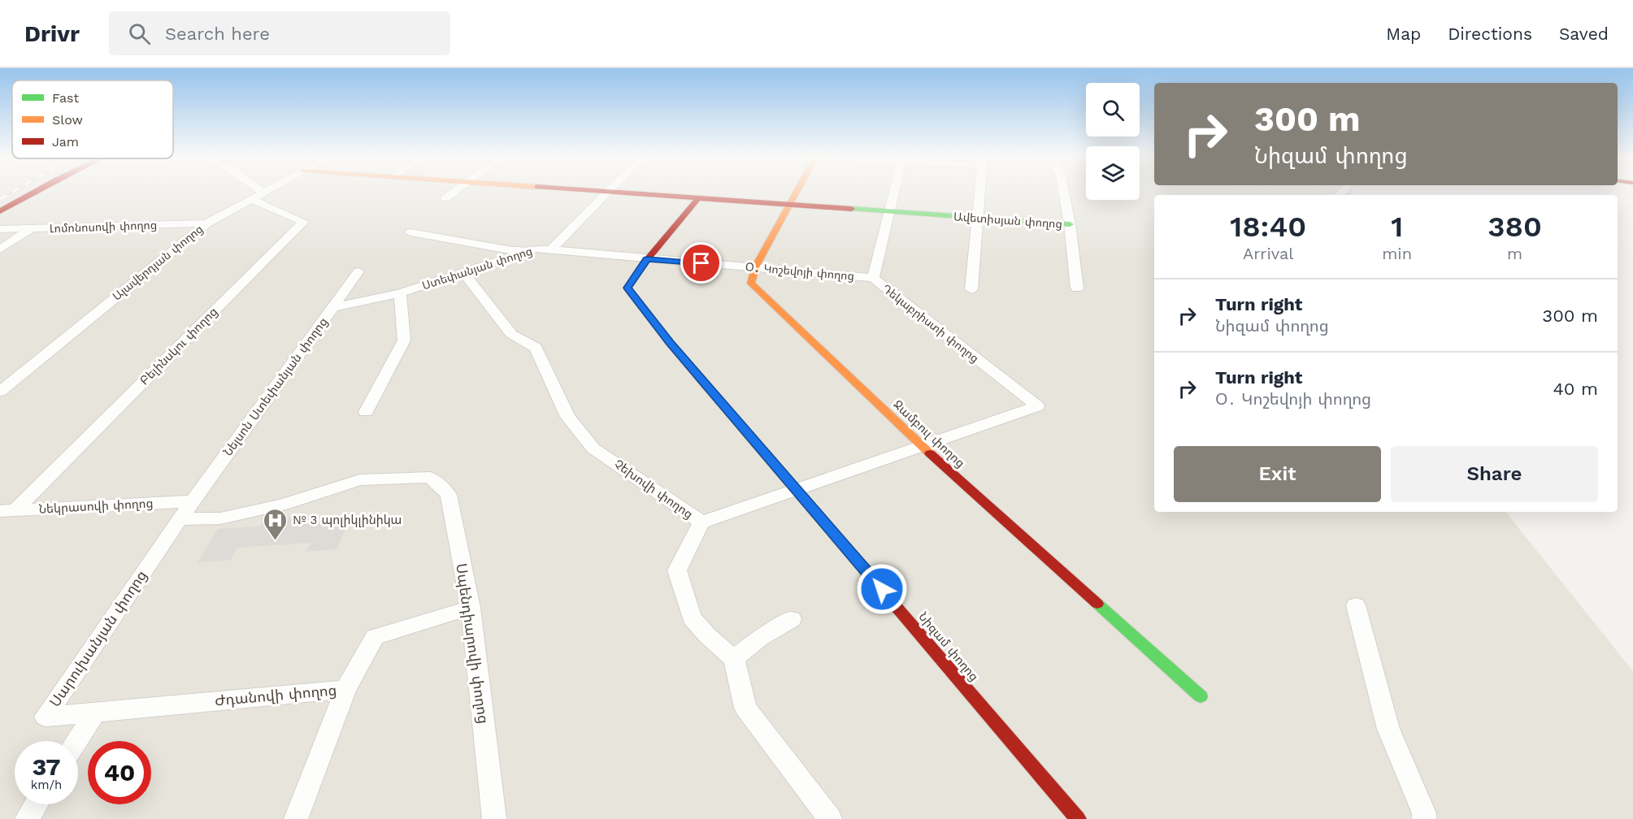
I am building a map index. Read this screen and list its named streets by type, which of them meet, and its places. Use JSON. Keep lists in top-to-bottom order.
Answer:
{
  "streets": {
    "main road": ["Ավետիսյան փողոց", "Ջամբուլ փողոց", "Նիզամ փողոց"],
    "street": [
      "Լոմոնոսովի փողոց",
      "Ալավերդյան փողոց",
      "Ստեփանյան փողոց",
      "Օ․ Կոշեվոյի փողոց",
      "Դեկաբրիստի փողոց",
      "Բելինսկու փողոց",
      "Նելսոն Ստեփանյան փողոց",
      "Չեխովի փողոց",
      "Նեկրասովի փողոց",
      "Սարուխանյան փողոց",
      "Սպենդիարովի փողոց",
      "Ժդանովի փողոց"
    ]
  },
  "crossings": [
    ["Ավետիսյան փողոց", "Դեկաբրիստի փողոց"],
    ["Ավետիսյան փողոց", "Նիզամ փողոց"],
    ["Լոմոնոսովի փողոց", "Ալավերդյան փողոց"],
    ["Ալավերդյան փողոց", "Բելինսկու փողոց"],
    ["Ստեփանյան փողոց", "Օ․ Կոշեվոյի փողոց"],
    ["Ստեփանյան փողոց", "Նելսոն Ստեփանյան փողոց"],
    ["Ստեփանյան փողոց", "Չեխովի փողոց"],
    ["Օ․ Կոշեվոյի փողոց", "Դեկաբրիստի փողոց"],
    ["Օ․ Կոշեվոյի փողոց", "Ջամբուլ փողոց"],
    ["Օ․ Կոշեվոյի փողոց", "Նիզամ փողոց"],
    ["Դեկաբրիստի փողոց", "Ջամբուլ փողոց"],
    ["Բելինսկու փողոց", "Նեկրասովի փողոց"],
    ["Նելսոն Ստեփանյան փողոց", "Նեկրասովի փողոց"],
    ["Նելսոն Ստեփանյան փողոց", "Սարուխանյան փողոց"],
    ["Նեկրասովի փողոց", "Սարուխանյան փողոց"],
    ["Սարուխանյան փողոց", "Սպենդիարովի փողոց"],
    ["Սարուխանյան փողոց", "Ժդանովի փողոց"]
  ],
  "places": {
    "hospital": ["№ 3 պոլիկլինիկա"]
  },
  "legend": ["Fast", "Slow", "Jam"],
  "page": {
    "header": "Drivr",
    "search": "Search here",
    "nav": ["Map", "Directions", "Saved"],
    "turn": ["300 m", "Նիզամ փողոց"],
    "eta": [
      "18:40",
      "Arrival",
      "1",
      "min",
      "380",
      "m"
    ],
    "list": [
      {
        "name": "Turn right",
        "note": "Նիզամ փողոց",
        "value": "300 m"
      },
      {
        "name": "Turn right",
        "note": "Օ․ Կոշեվոյի փողոց",
        "value": "40 m"
      }
    ],
    "buttons": ["Exit", "Share"],
    "speed": "37 km/h",
    "limit": "40"
  }
}
